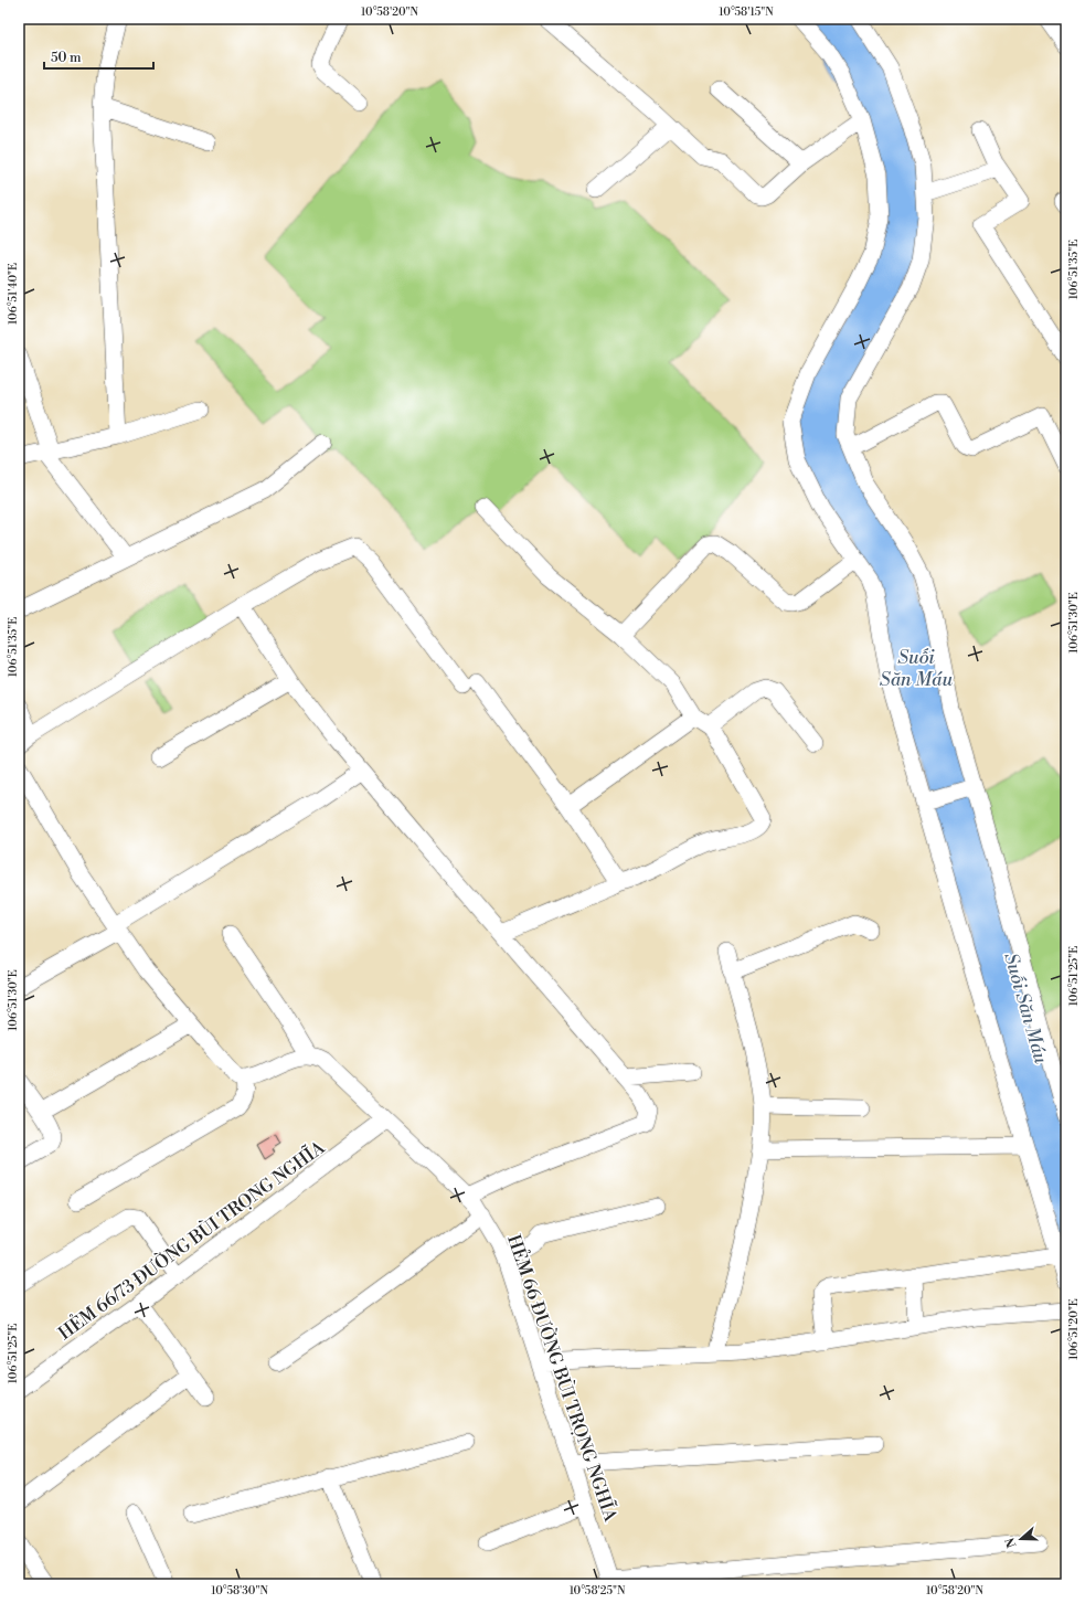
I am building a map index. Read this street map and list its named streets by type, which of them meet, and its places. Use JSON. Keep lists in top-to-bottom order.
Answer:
{
  "streets": {
    "street": ["HẺM 66/73 ĐƯỜNG BÙI TRỌNG NGHĨA", "HẺM 66 ĐƯỜNG BÙI TRỌNG NGHĨA"]
  },
  "crossings": [
    ["HẺM 66/73 ĐƯỜNG BÙI TRỌNG NGHĨA", "HẺM 66 ĐƯỜNG BÙI TRỌNG NGHĨA"]
  ],
  "water": ["Suối Săn Máu"],
  "scale_bar": "50 m",
  "north": "left",
  "coordinates": [
    "10°58'20\"N",
    "10°58'15\"N",
    "106°51'35\"E",
    "106°51'40\"E",
    "106°51'30\"E",
    "106°51'25\"E",
    "106°51'20\"E",
    "10°58'30\"N",
    "10°58'25\"N"
  ]
}
